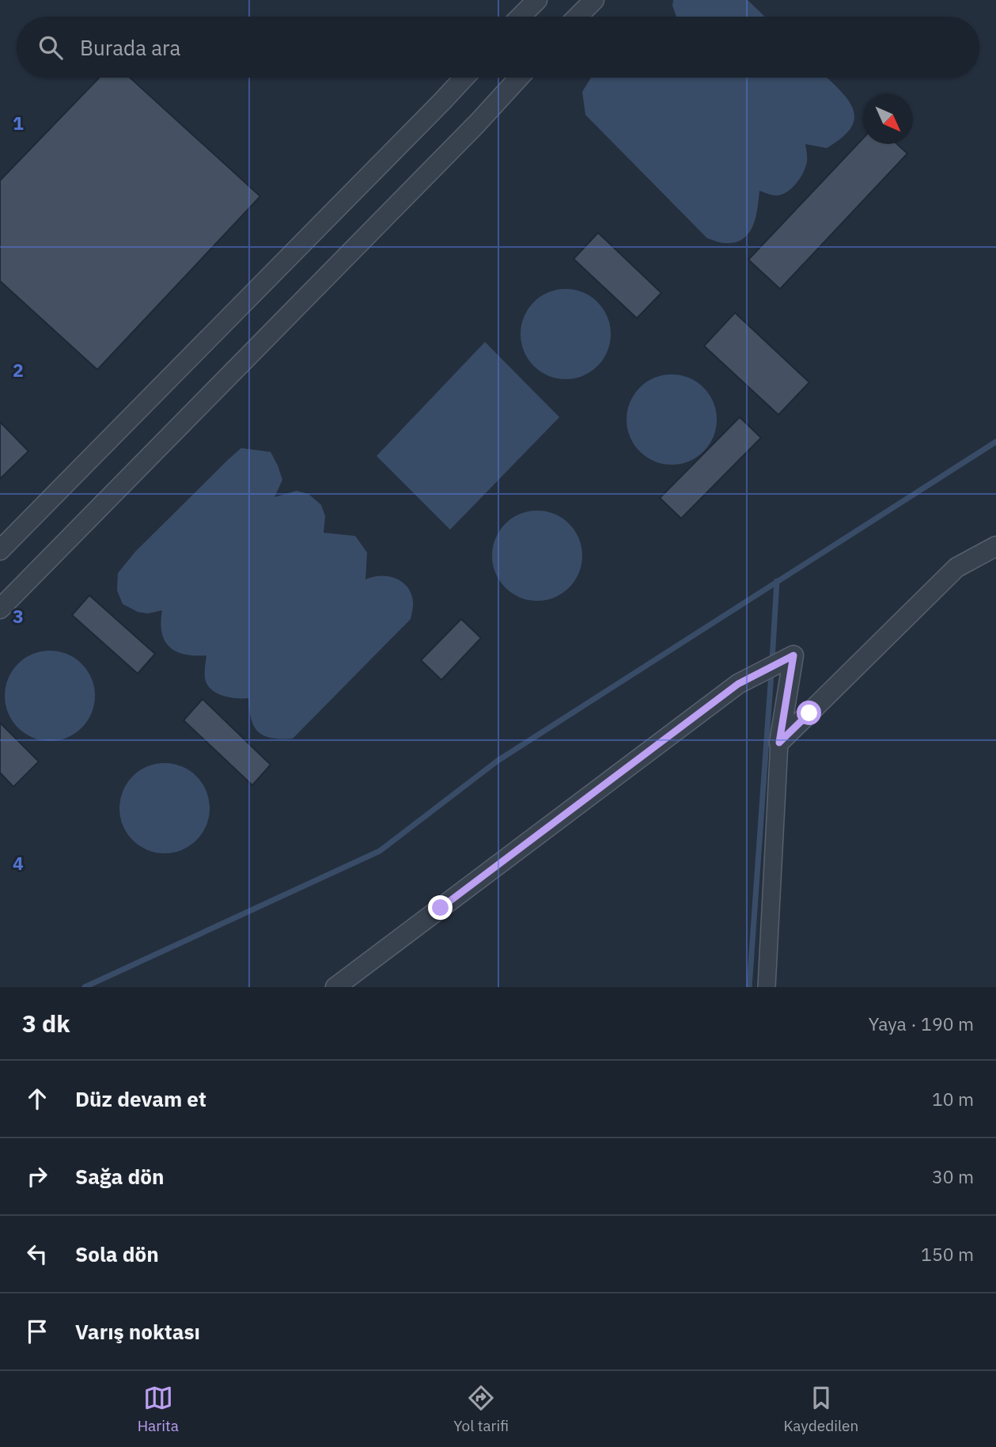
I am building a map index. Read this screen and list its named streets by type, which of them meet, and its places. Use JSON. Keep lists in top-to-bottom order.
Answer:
{
  "north": "bottom right",
  "page": {
    "search": "Burada ara",
    "heading": ["3 dk", "Yaya · 190 m"],
    "list": [
      ["Düz devam et", "10 m"],
      ["Sağa dön", "30 m"],
      ["Sola dön", "150 m"],
      "Varış noktası"
    ],
    "nav": ["Harita", "Yol tarifi", "Kaydedilen"]
  },
  "grid": {
    "rows": [
      "1",
      "2",
      "3",
      "4"
    ]
  }
}
